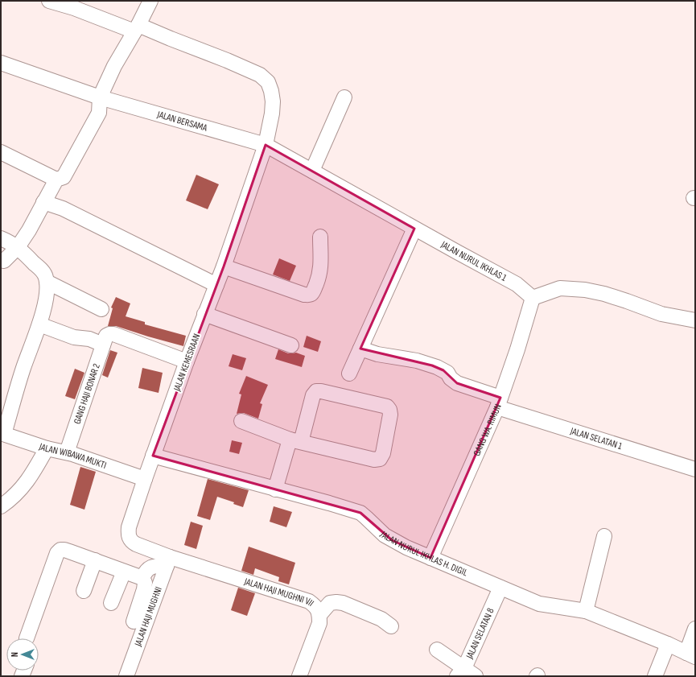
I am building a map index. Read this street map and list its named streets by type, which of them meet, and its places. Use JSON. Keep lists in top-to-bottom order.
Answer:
{
  "streets": {
    "street": [
      "JALAN BERSAMA",
      "JALAN NURUL IKHLAS 1",
      "JALAN KEMESRAAN",
      "GANG HAJI BONAR 2",
      "GANG WA. RIMUN",
      "JALAN SELATAN 1",
      "JALAN WIBAWA MUKTI",
      "JALAN NURUL IKHLAS H. DIGIL",
      "JALAN HAJI MUGHNI VII",
      "JALAN HAJI MUGHNI",
      "JALAN SELATAN 8"
    ]
  },
  "crossings": [
    ["JALAN BERSAMA", "JALAN NURUL IKHLAS 1"],
    ["JALAN BERSAMA", "JALAN KEMESRAAN"],
    ["JALAN NURUL IKHLAS 1", "JALAN KEMESRAAN"],
    ["JALAN NURUL IKHLAS 1", "GANG WA. RIMUN"],
    ["JALAN KEMESRAAN", "JALAN WIBAWA MUKTI"],
    ["JALAN KEMESRAAN", "JALAN NURUL IKHLAS H. DIGIL"],
    ["JALAN KEMESRAAN", "JALAN HAJI MUGHNI VII"],
    ["JALAN KEMESRAAN", "JALAN HAJI MUGHNI"],
    ["GANG HAJI BONAR 2", "JALAN WIBAWA MUKTI"],
    ["GANG WA. RIMUN", "JALAN SELATAN 1"],
    ["GANG WA. RIMUN", "JALAN NURUL IKHLAS H. DIGIL"],
    ["JALAN NURUL IKHLAS H. DIGIL", "JALAN SELATAN 8"],
    ["JALAN HAJI MUGHNI VII", "JALAN HAJI MUGHNI"]
  ],
  "north": "left"
}
